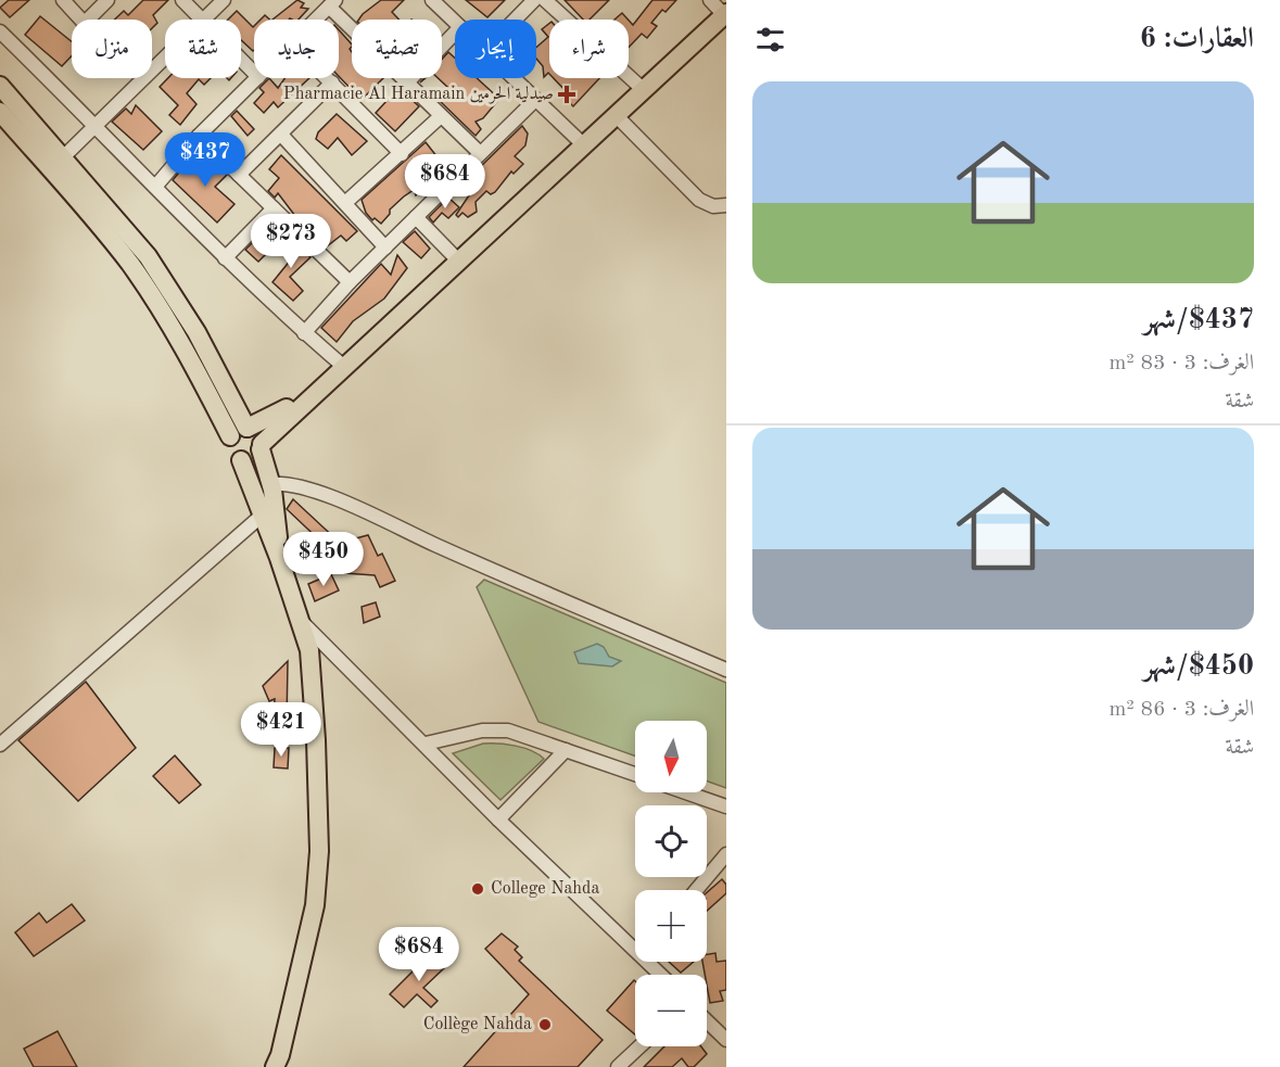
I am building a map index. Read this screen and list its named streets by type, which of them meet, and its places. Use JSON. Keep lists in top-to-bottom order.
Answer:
{
  "places": {
    "health": ["Pharmacie Al Haramain صيدلية الحرمين"],
    "other": ["College Nahda", "Collège Nahda"]
  },
  "north": "bottom",
  "page": {
    "heading": "العقارات: 6",
    "chip": [
      "شراء",
      "إيجار",
      "تصفية",
      "جديد",
      "شقة",
      "منزل"
    ],
    "list": [
      {
        "name": "$437/شهر",
        "note": "الغرف: 3 · 83 m² · شقة"
      },
      {
        "name": "$450/شهر",
        "note": "الغرف: 3 · 86 m² · شقة"
      }
    ],
    "price": [
      "$437",
      "$684",
      "$273",
      "$450",
      "$421",
      "$684"
    ],
    "map_buttons": ["+", "−"]
  }
}
